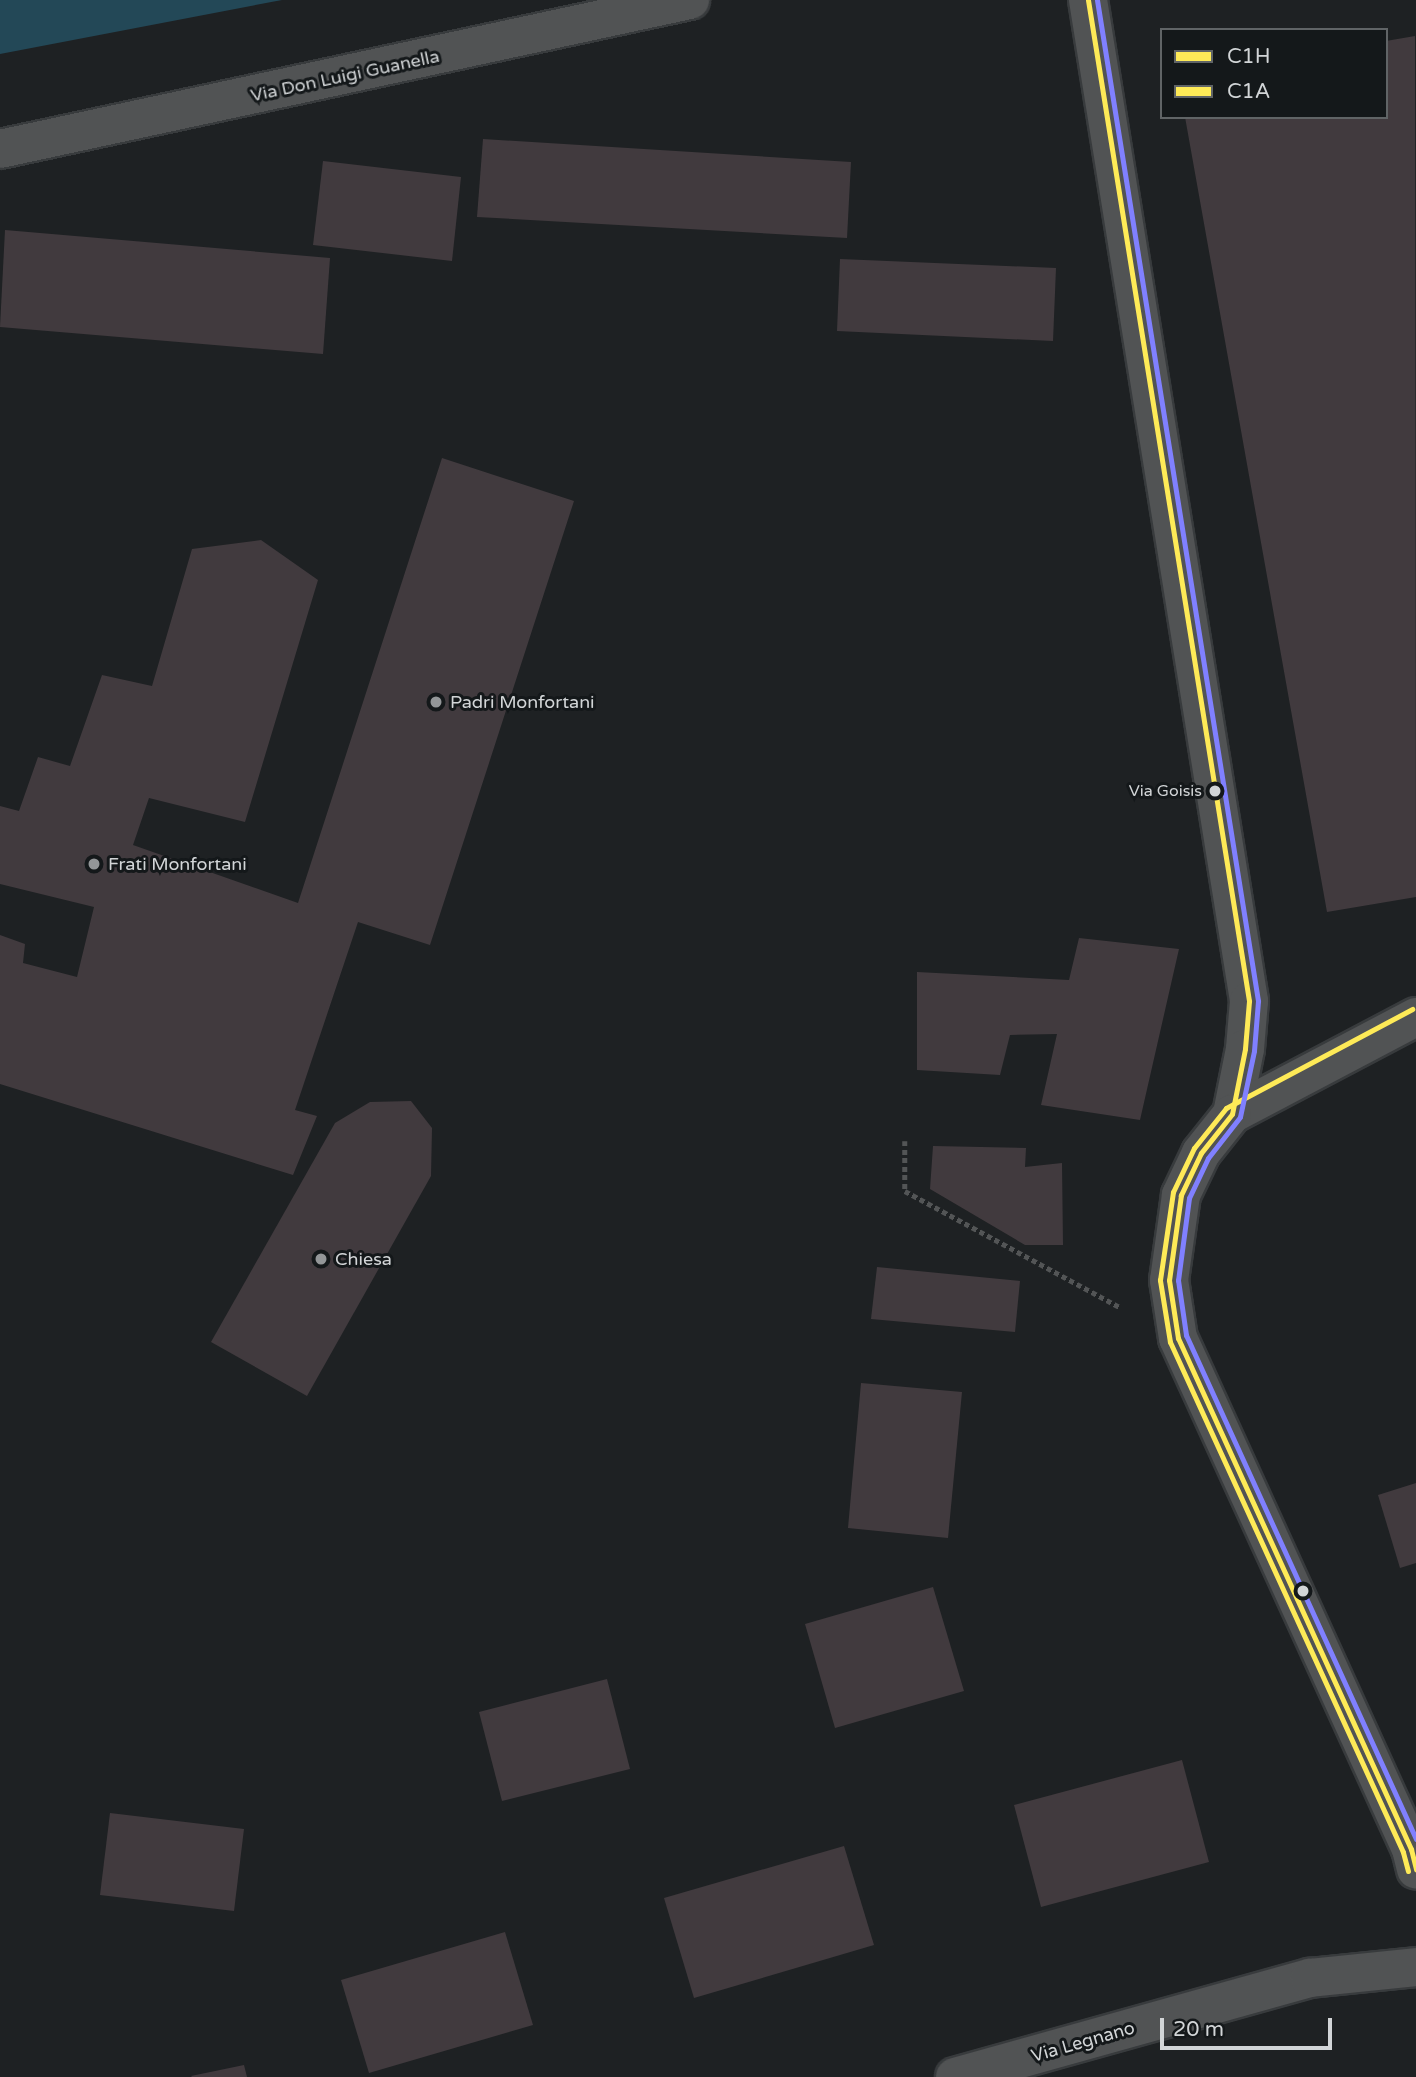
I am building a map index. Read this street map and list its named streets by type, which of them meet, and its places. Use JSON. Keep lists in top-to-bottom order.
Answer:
{
  "streets": {
    "street": ["Via Don Luigi Guanella", "Via Legnano"]
  },
  "places": [
    "Padri Monfortani",
    "Via Goisis",
    "Frati Monfortani",
    "Chiesa"
  ],
  "lines": ["transit line C1H", "transit line C1A"],
  "legend": ["C1H", "C1A"],
  "scale_bar": "20 m"
}
